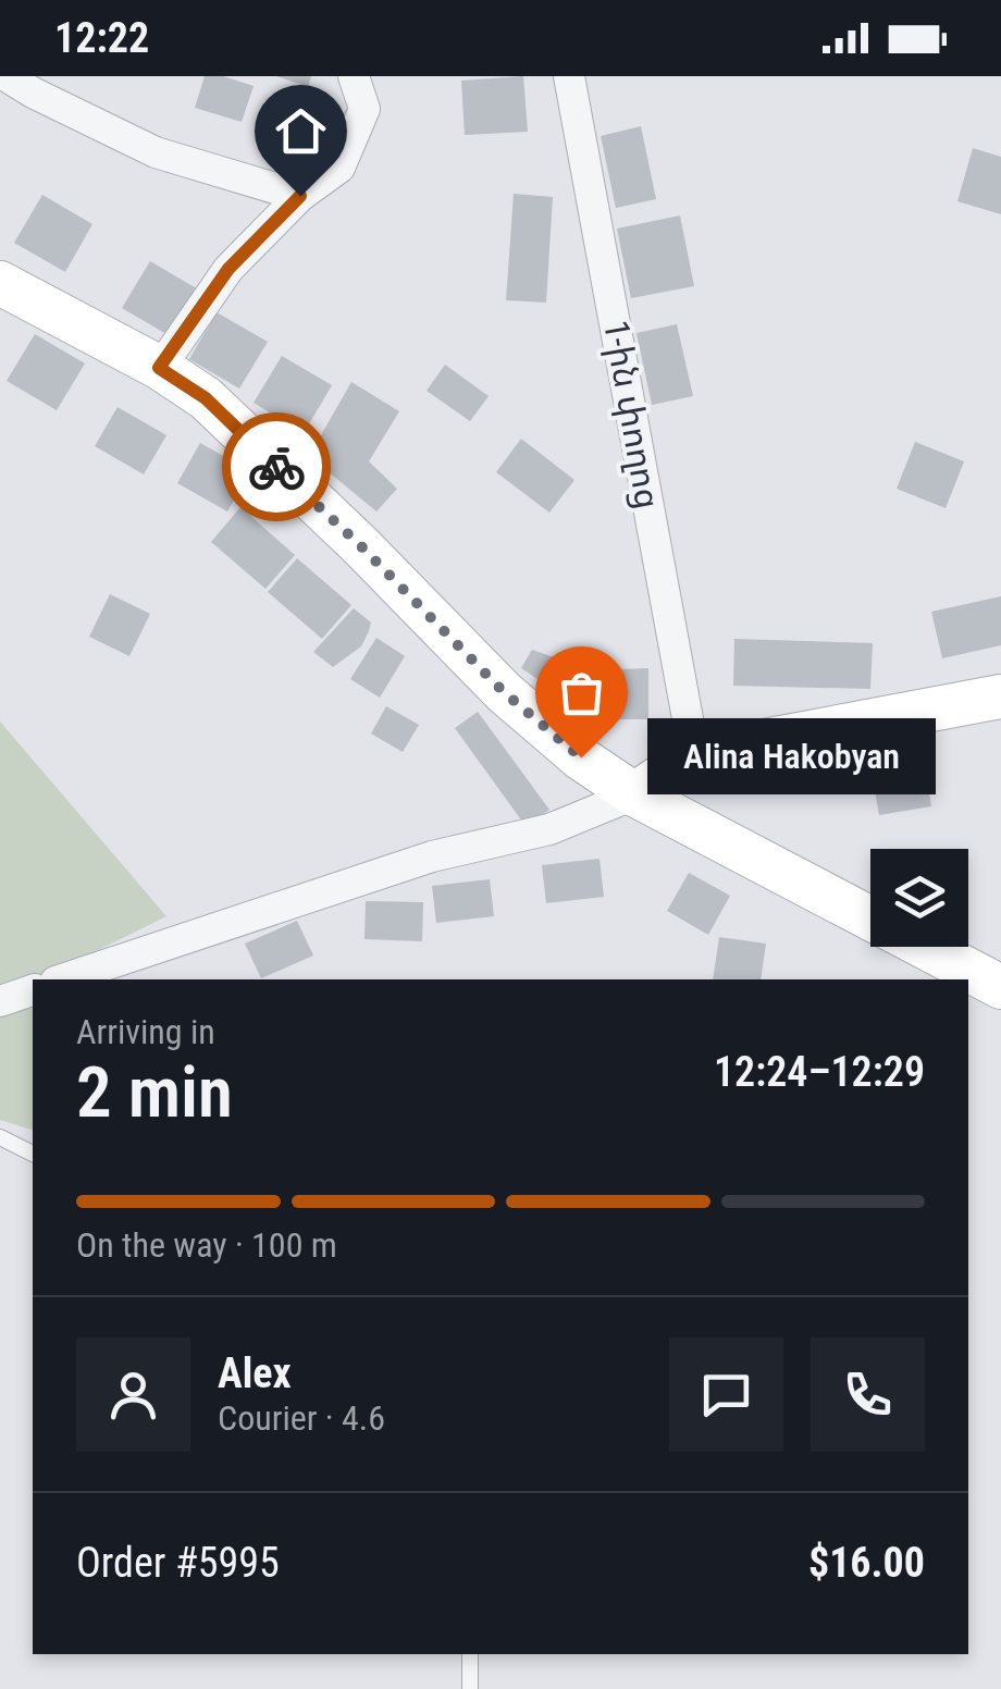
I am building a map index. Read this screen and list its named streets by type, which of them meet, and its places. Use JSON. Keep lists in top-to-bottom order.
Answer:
{
  "streets": {
    "street": ["1-ին փողոց"]
  },
  "places": ["Alina Hakobyan"],
  "page": {
    "status": "12:22",
    "bubble": "Alina Hakobyan",
    "heading": ["2 min", "Arriving in", "12:24–12:29"],
    "panel": [
      "Alex",
      "Courier · 4.6",
      "Order #5995",
      "$16.00"
    ],
    "bar": "On the way · 100 m"
  }
}
